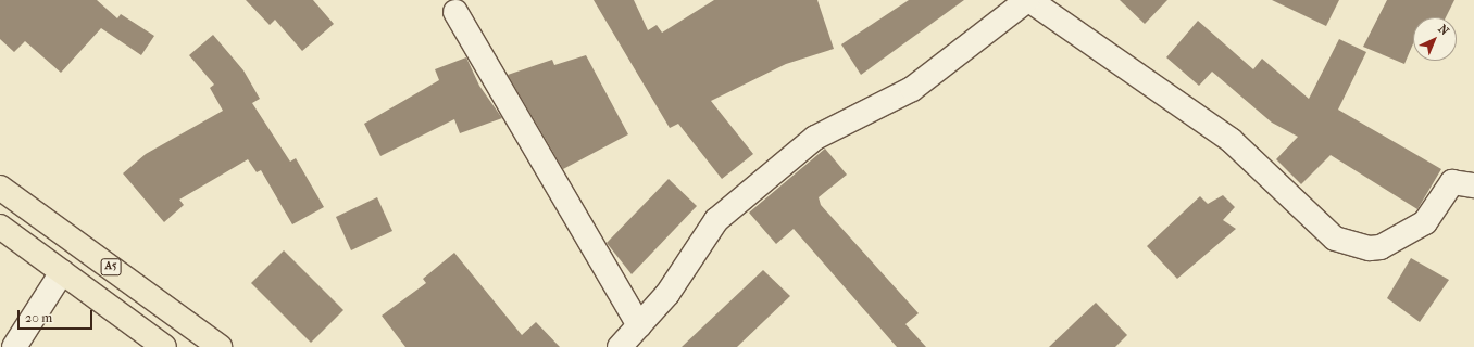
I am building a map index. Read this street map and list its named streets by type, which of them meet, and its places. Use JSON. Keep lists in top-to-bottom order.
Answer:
{
  "streets": {
    "highway": ["A5"]
  },
  "scale_bar": "20 m",
  "north": "top right"
}
